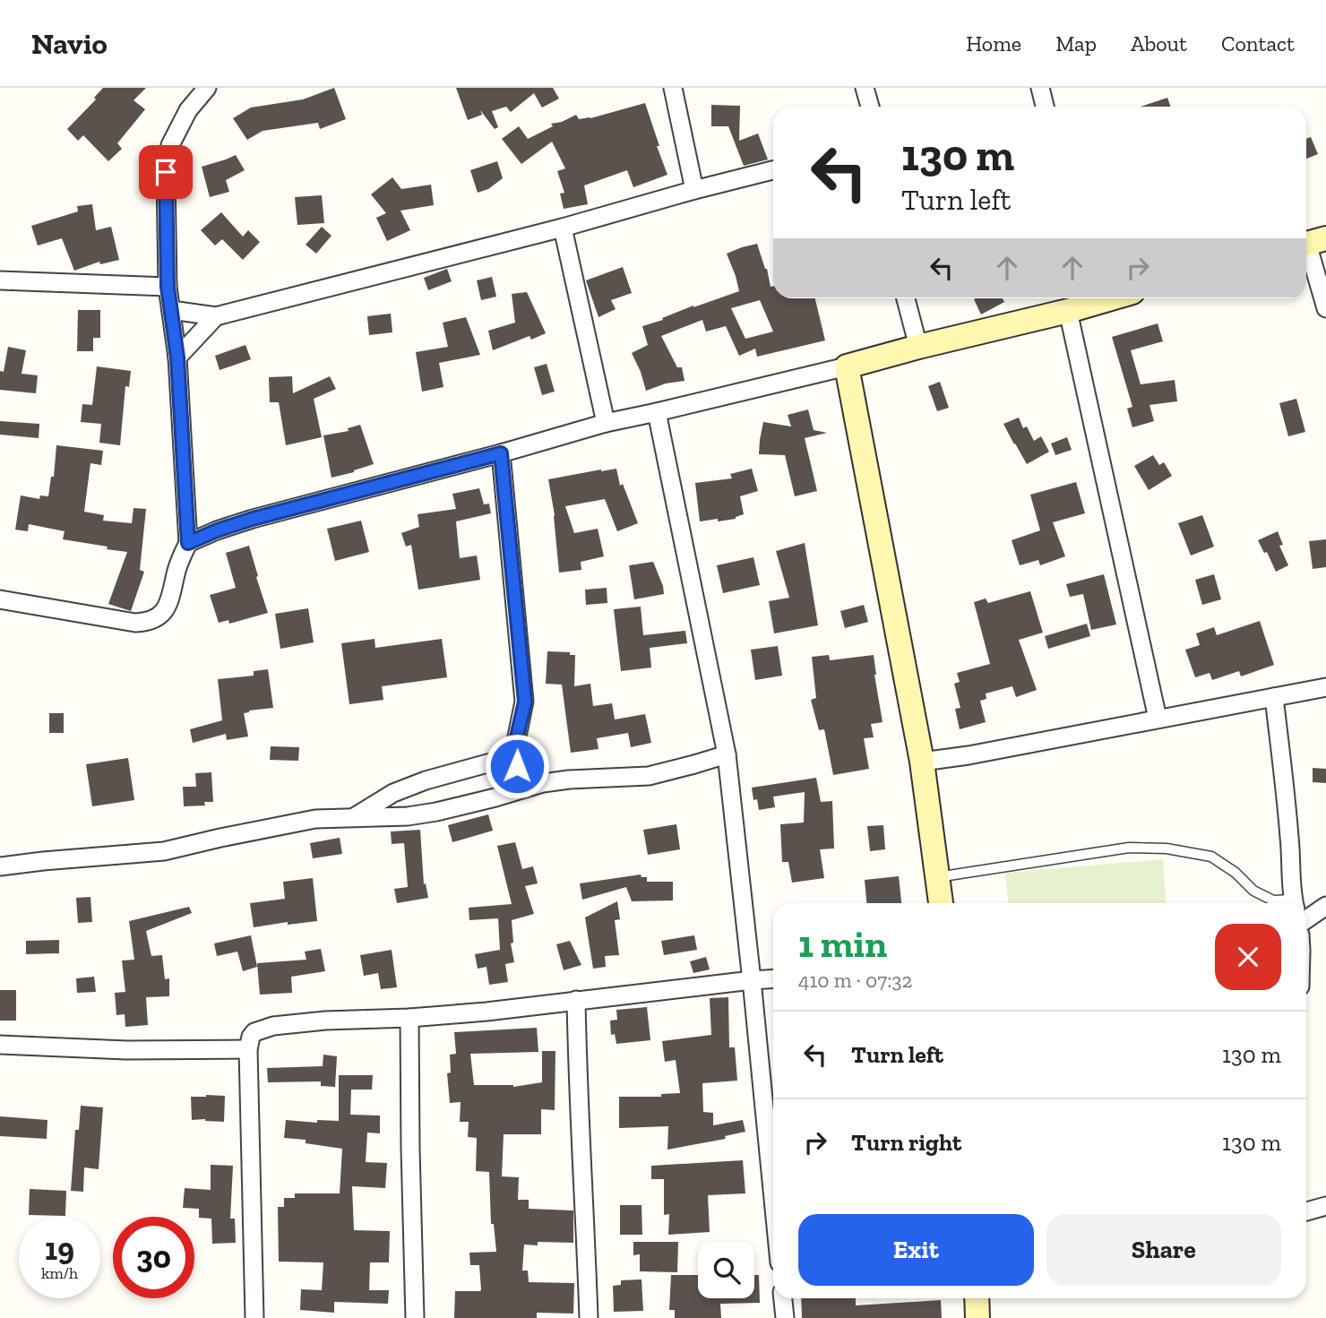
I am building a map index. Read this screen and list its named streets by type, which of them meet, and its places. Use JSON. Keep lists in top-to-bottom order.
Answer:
{
  "page": {
    "header": "Navio",
    "nav": [
      "Home",
      "Map",
      "About",
      "Contact"
    ],
    "turn": ["130 m", "Turn left"],
    "heading": ["1 min", "410 m · 07:32"],
    "list": [
      {
        "name": "Turn left",
        "value": "130 m"
      },
      {
        "name": "Turn right",
        "value": "130 m"
      }
    ],
    "buttons": ["Exit", "Share"],
    "speed": "19 km/h",
    "limit": "30"
  }
}
